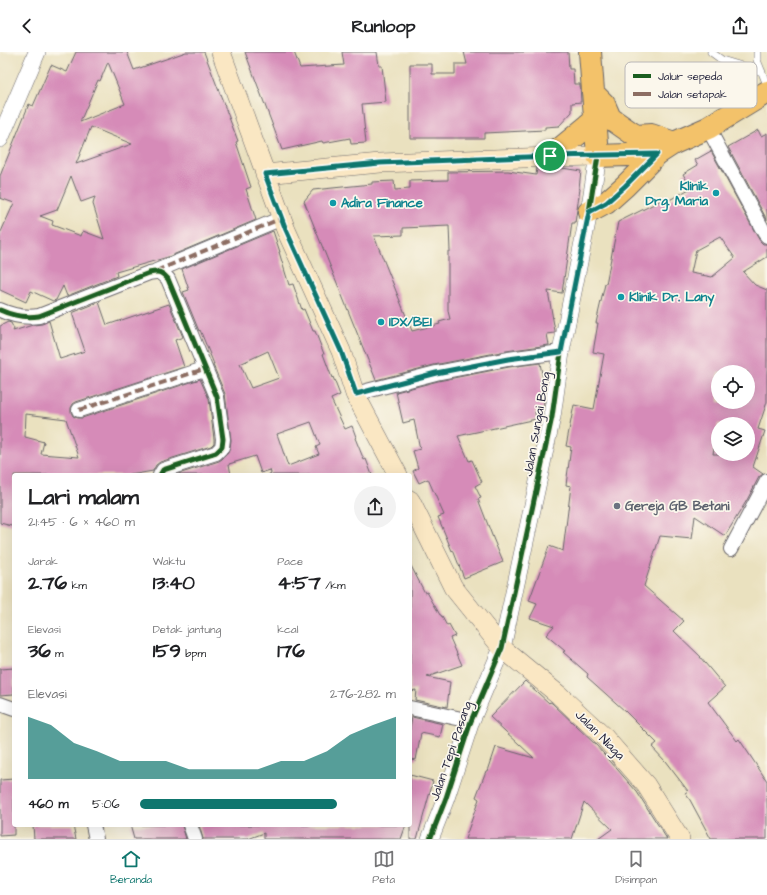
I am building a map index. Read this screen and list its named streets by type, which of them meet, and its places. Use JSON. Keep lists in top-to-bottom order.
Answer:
{
  "streets": {
    "main road": ["Jalan Niaga"],
    "street": ["Jalan Sungai Bong", "Jalan Tepi Pasang"]
  },
  "crossings": [
    ["Jalan Sungai Bong", "Jalan Niaga"],
    ["Jalan Sungai Bong", "Jalan Tepi Pasang"],
    ["Jalan Niaga", "Jalan Tepi Pasang"]
  ],
  "places": [
    "Klinik Drg. Maria",
    "Adira Finance",
    "Klinik Dr. Lany",
    "IDX/BEI",
    "Gereja GB Betani"
  ],
  "legend": ["Jalur sepeda", "Jalan setapak"],
  "page": {
    "header": "Runloop",
    "heading": ["Lari malam", "21:45 · 6 × 460 m"],
    "stats": [
      ["Jarak", "2.76 km"],
      ["Waktu", "13:40"],
      ["Pace", "4:57 /km"],
      ["Elevasi", "36 m"],
      ["Detak jantung", "159 bpm"],
      ["kcal", "176"]
    ],
    "chart": ["Elevasi", "276–282 m"],
    "list": [
      {
        "name": "460 m",
        "note": "5:06"
      }
    ],
    "tabs": ["Beranda", "Peta", "Disimpan"]
  }
}
